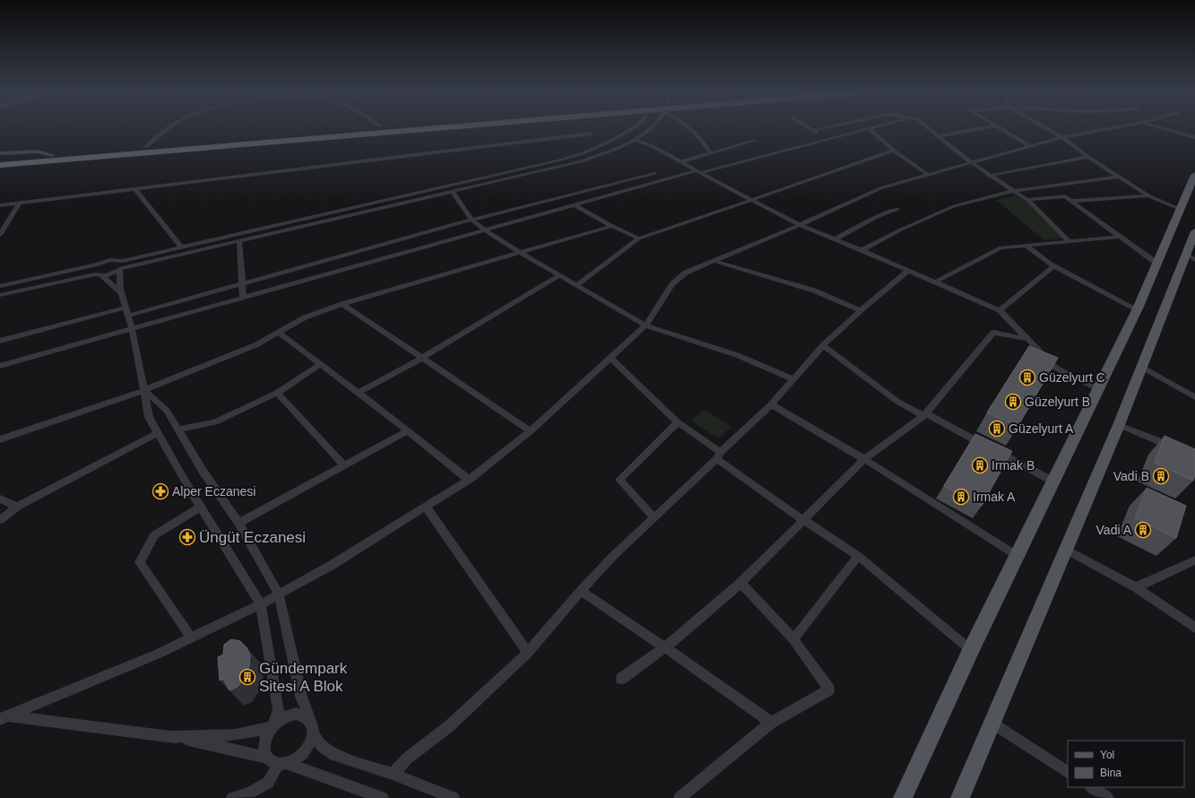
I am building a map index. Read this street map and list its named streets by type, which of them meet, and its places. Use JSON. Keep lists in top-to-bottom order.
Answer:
{
  "places": {
    "building": [
      "Güzelyurt C",
      "Güzelyurt B",
      "Güzelyurt A",
      "Irmak B",
      "Vadi B",
      "Irmak A",
      "Vadi A",
      "Gündempark Sitesi A Blok"
    ],
    "pharmacy": ["Alper Eczanesi", "Üngüt Eczanesi"]
  },
  "legend": ["Yol", "Bina"]
}
